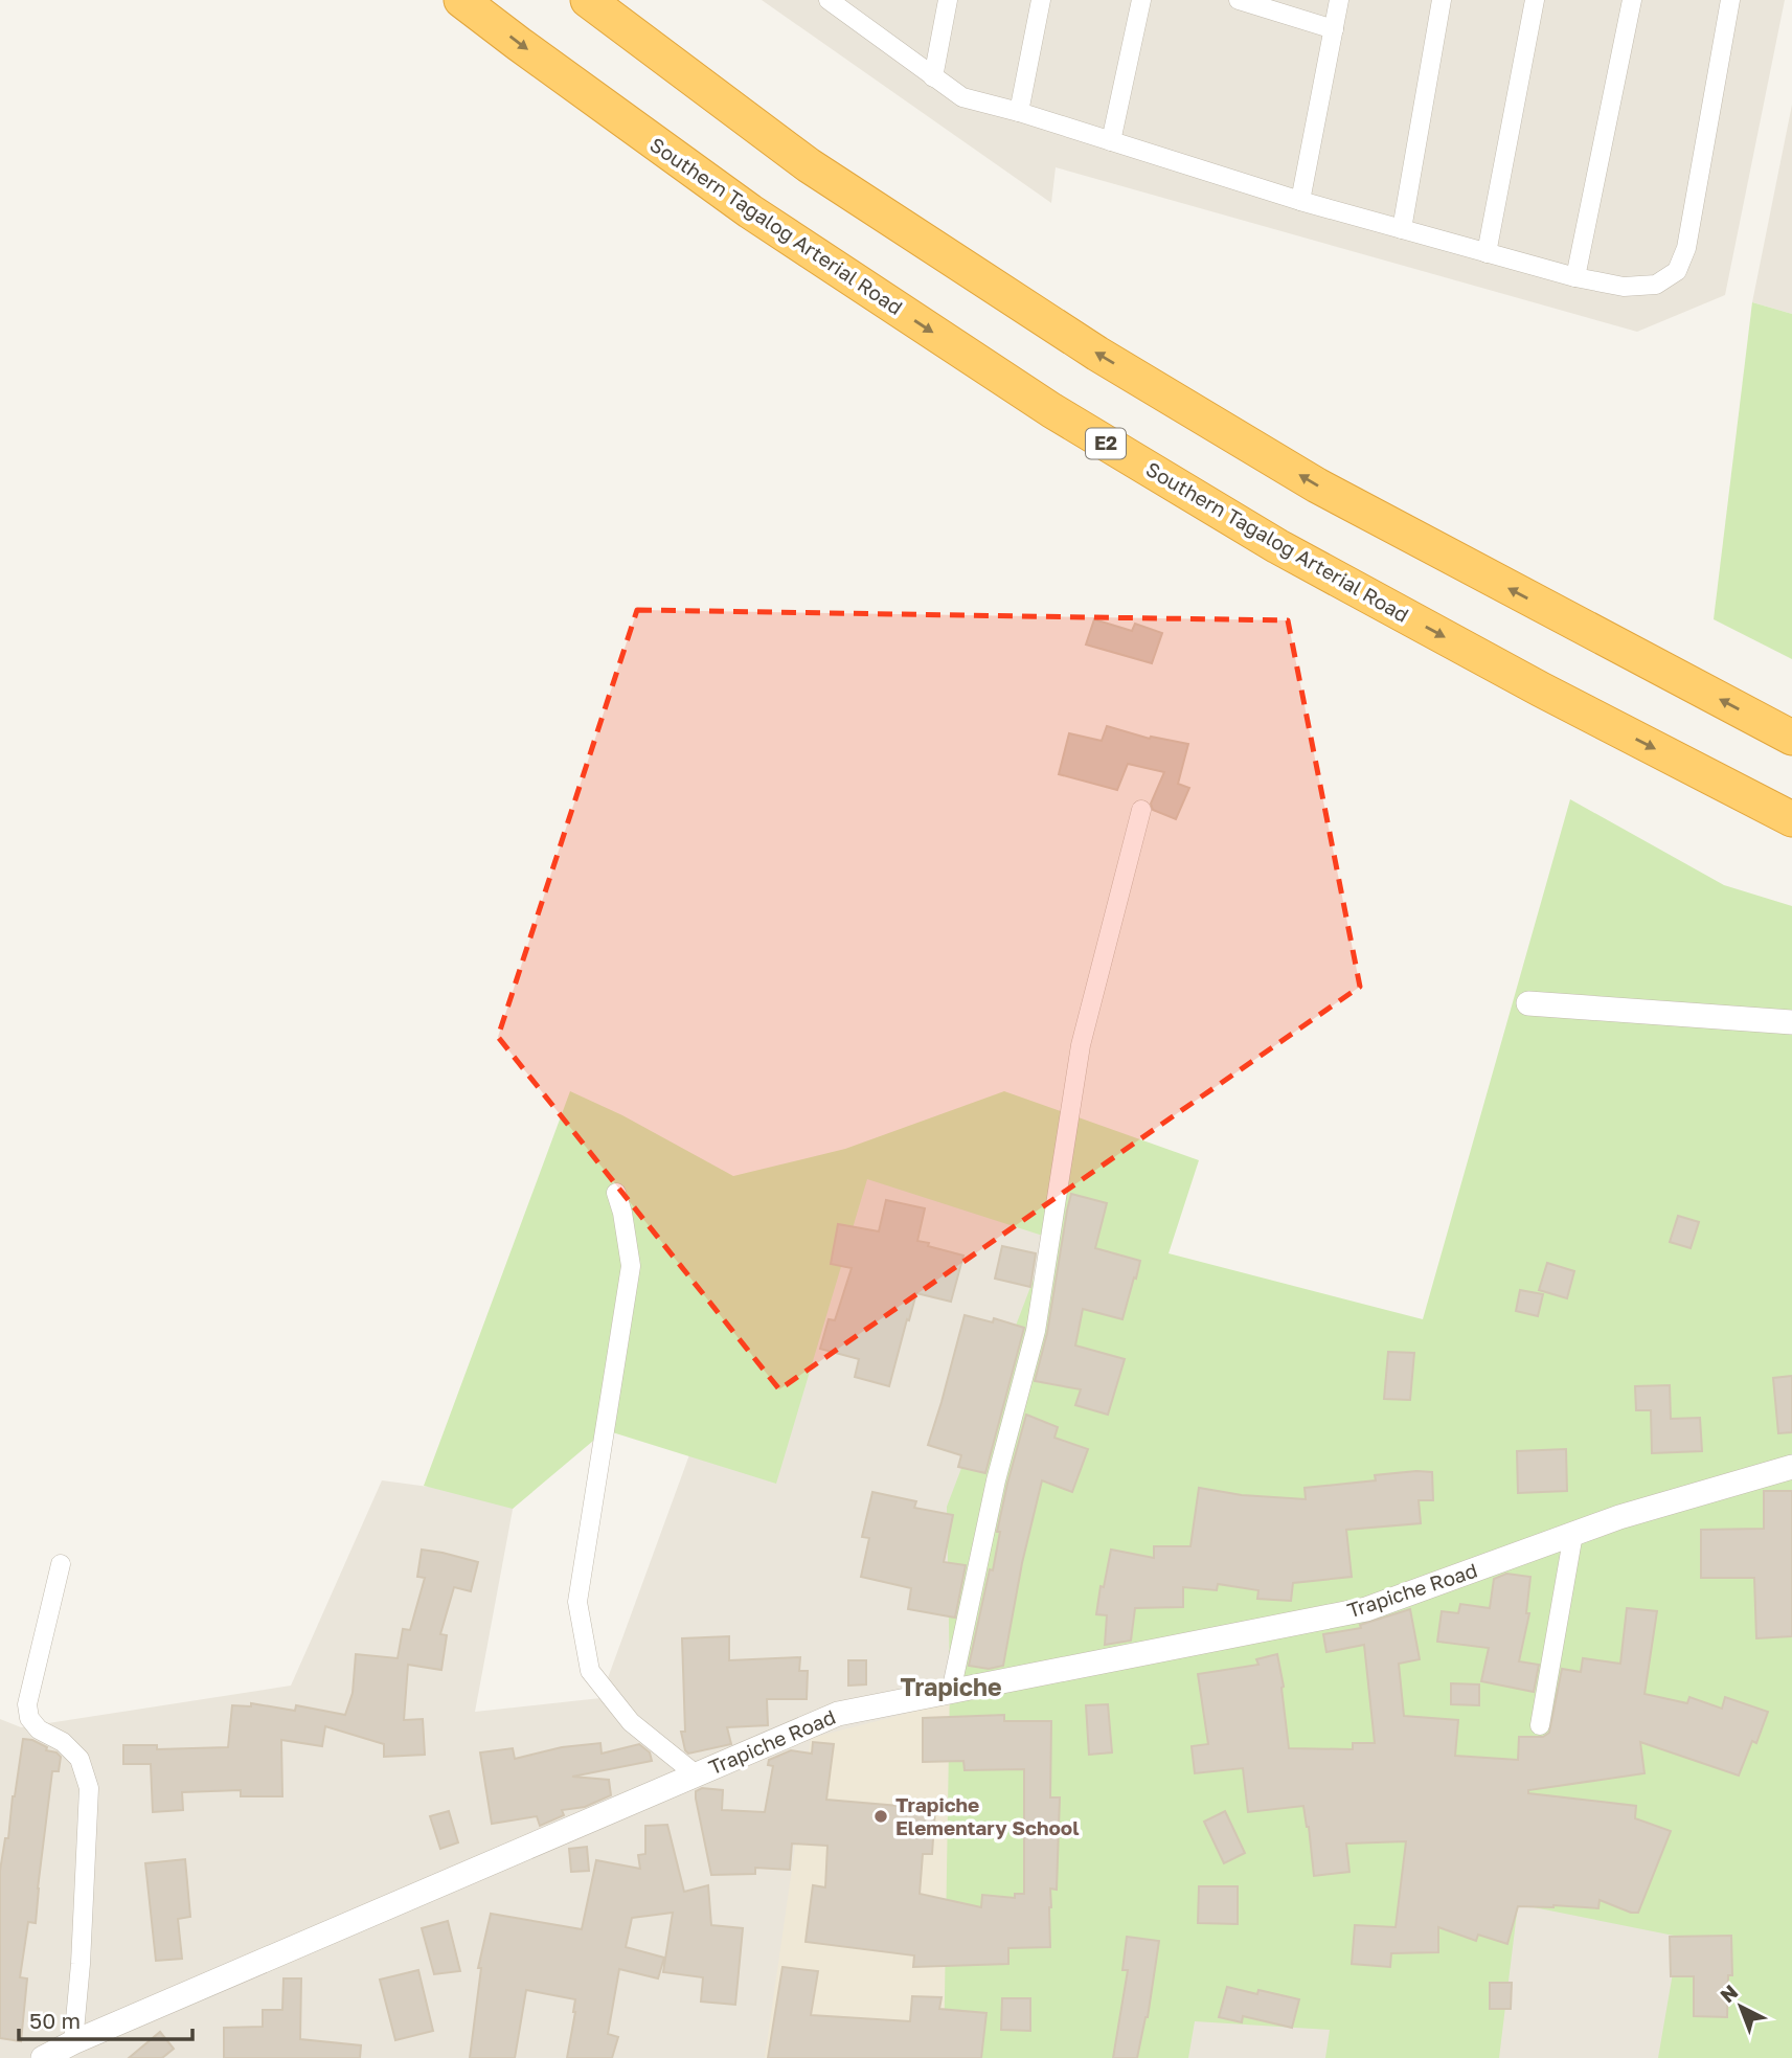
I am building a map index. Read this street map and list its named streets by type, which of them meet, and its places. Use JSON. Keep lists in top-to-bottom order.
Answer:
{
  "streets": {
    "highway": ["Southern Tagalog Arterial Road", "E2"],
    "street": ["Trapiche Road"]
  },
  "districts": ["Trapiche"],
  "places": ["Trapiche Elementary School"],
  "scale_bar": "50 m",
  "north": "top left"
}
